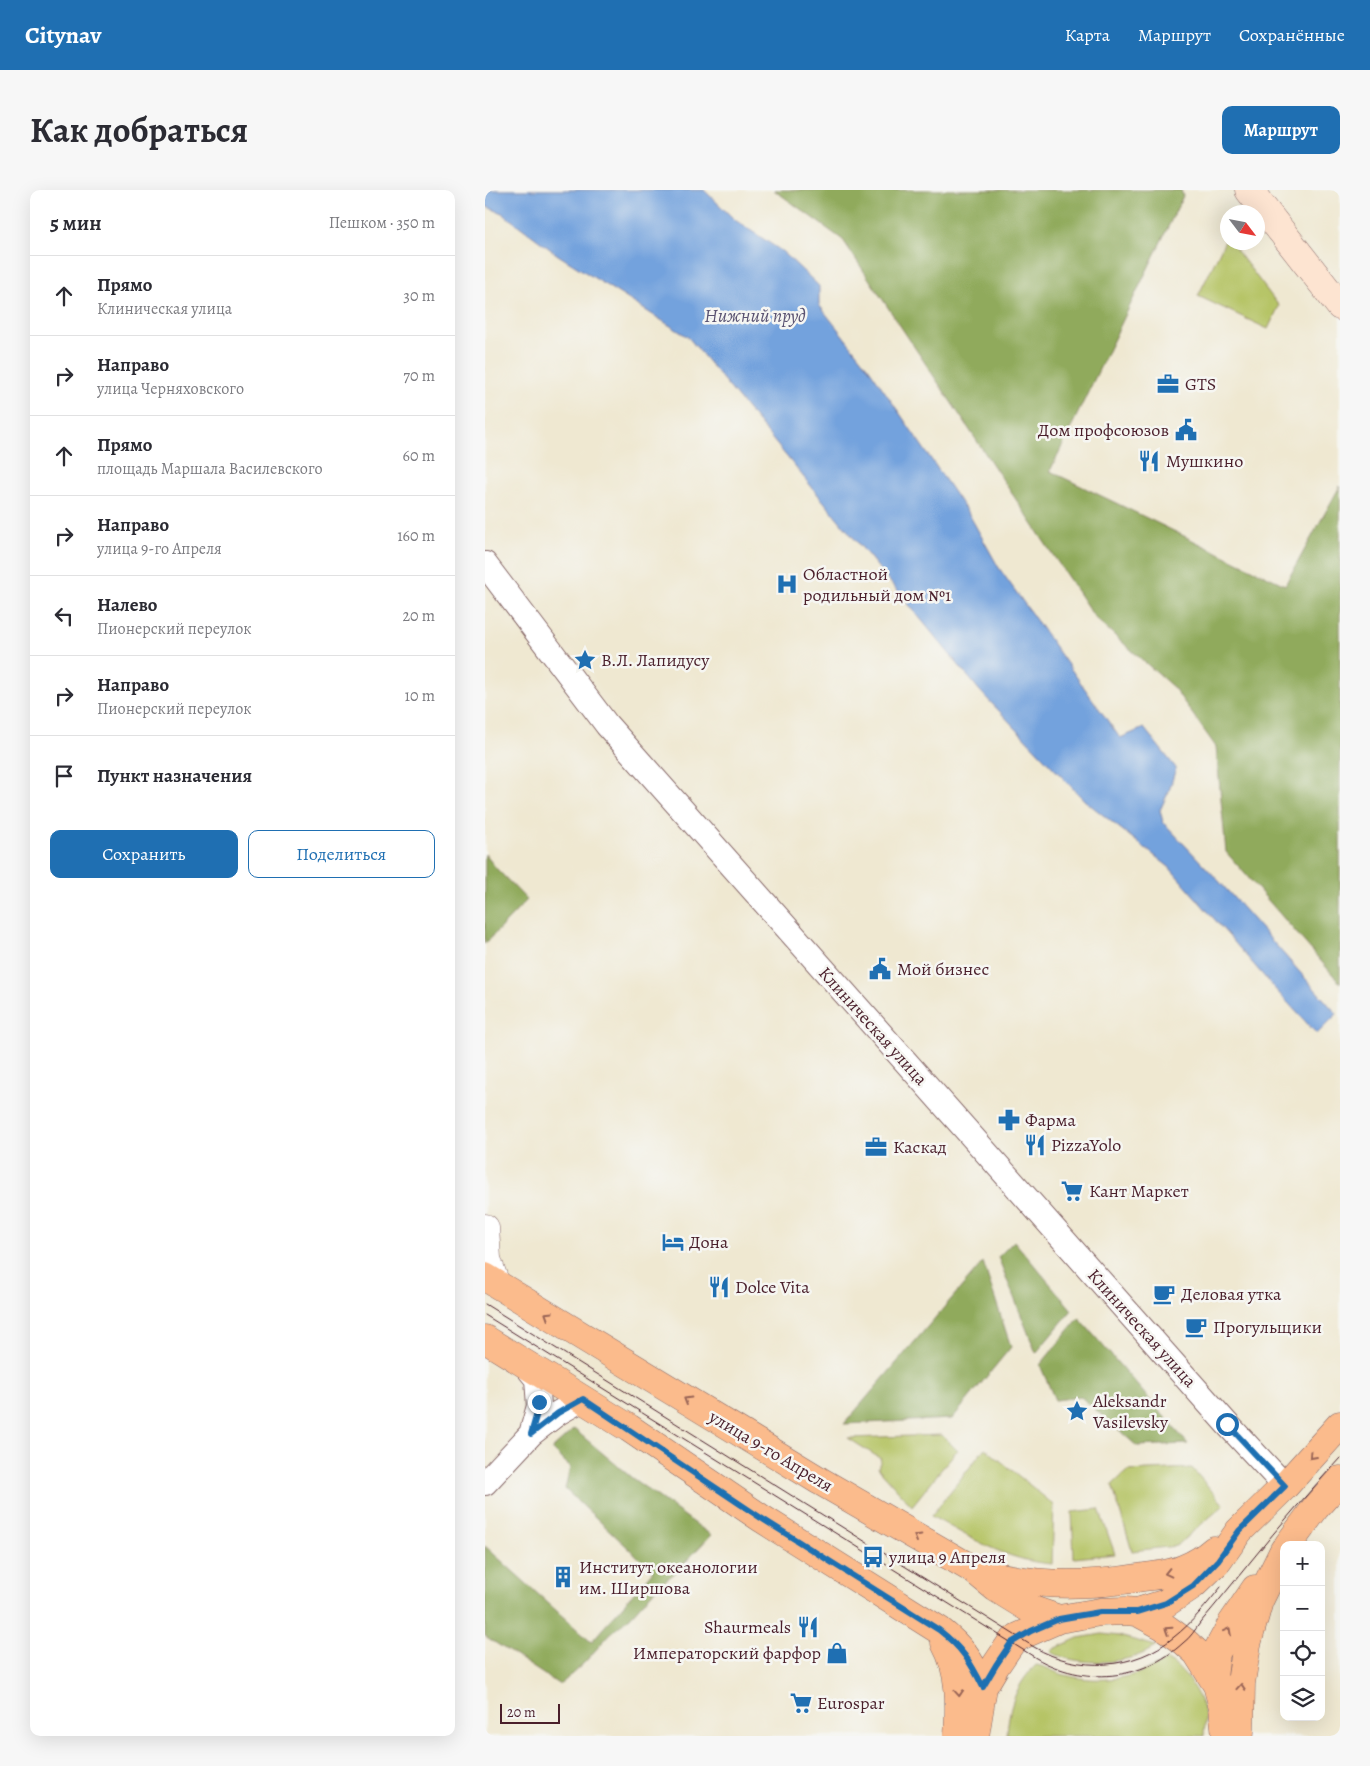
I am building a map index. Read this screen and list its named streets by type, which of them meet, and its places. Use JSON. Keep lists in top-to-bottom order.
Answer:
{
  "streets": {
    "main road": ["улица 9-го Апреля"],
    "street": ["Клиническая улица"]
  },
  "water": ["Нижний пруд"],
  "places": {
    "office": ["GTS", "Каскад"],
    "public building": ["Дом профсоюзов", "Мой бизнес"],
    "restaurant": [
      "Мушкино",
      "PizzaYolo",
      "Dolce Vita",
      "Shaurmeals"
    ],
    "hospital": ["Областной родильный дом №1"],
    "place": ["В.Л. Лапидусу", "Aleksandr Vasilevsky"],
    "pharmacy": ["Фарма"],
    "supermarket": ["Кант Маркет", "Eurospar"],
    "hotel": ["Дона"],
    "cafe": ["Деловая утка", "Прогульщики"],
    "bus stop": ["улица 9 Апреля"],
    "building": ["Институт океанологии им. Ширшова"],
    "shop": ["Императорский фарфор"]
  },
  "scale_bar": "20 m",
  "north": "bottom right",
  "page": {
    "header": "Citynav",
    "nav": ["Карта", "Маршрут", "Сохранённые"],
    "title": "Как добраться",
    "buttons": [
      "Маршрут",
      ["Сохранить", "Поделиться"]
    ],
    "heading": ["5 мин", "Пешком · 350 m"],
    "list": [
      ["Прямо", "Клиническая улица", "30 m"],
      ["Направо", "улица Черняховского", "70 m"],
      ["Прямо", "площадь Маршала Василевского", "60 m"],
      ["Направо", "улица 9-го Апреля", "160 m"],
      ["Налево", "Пионерский переулок", "20 m"],
      ["Направо", "Пионерский переулок", "10 m"],
      "Пункт назначения"
    ],
    "map_buttons": ["+", "−"],
    "scale": "20 m"
  }
}
